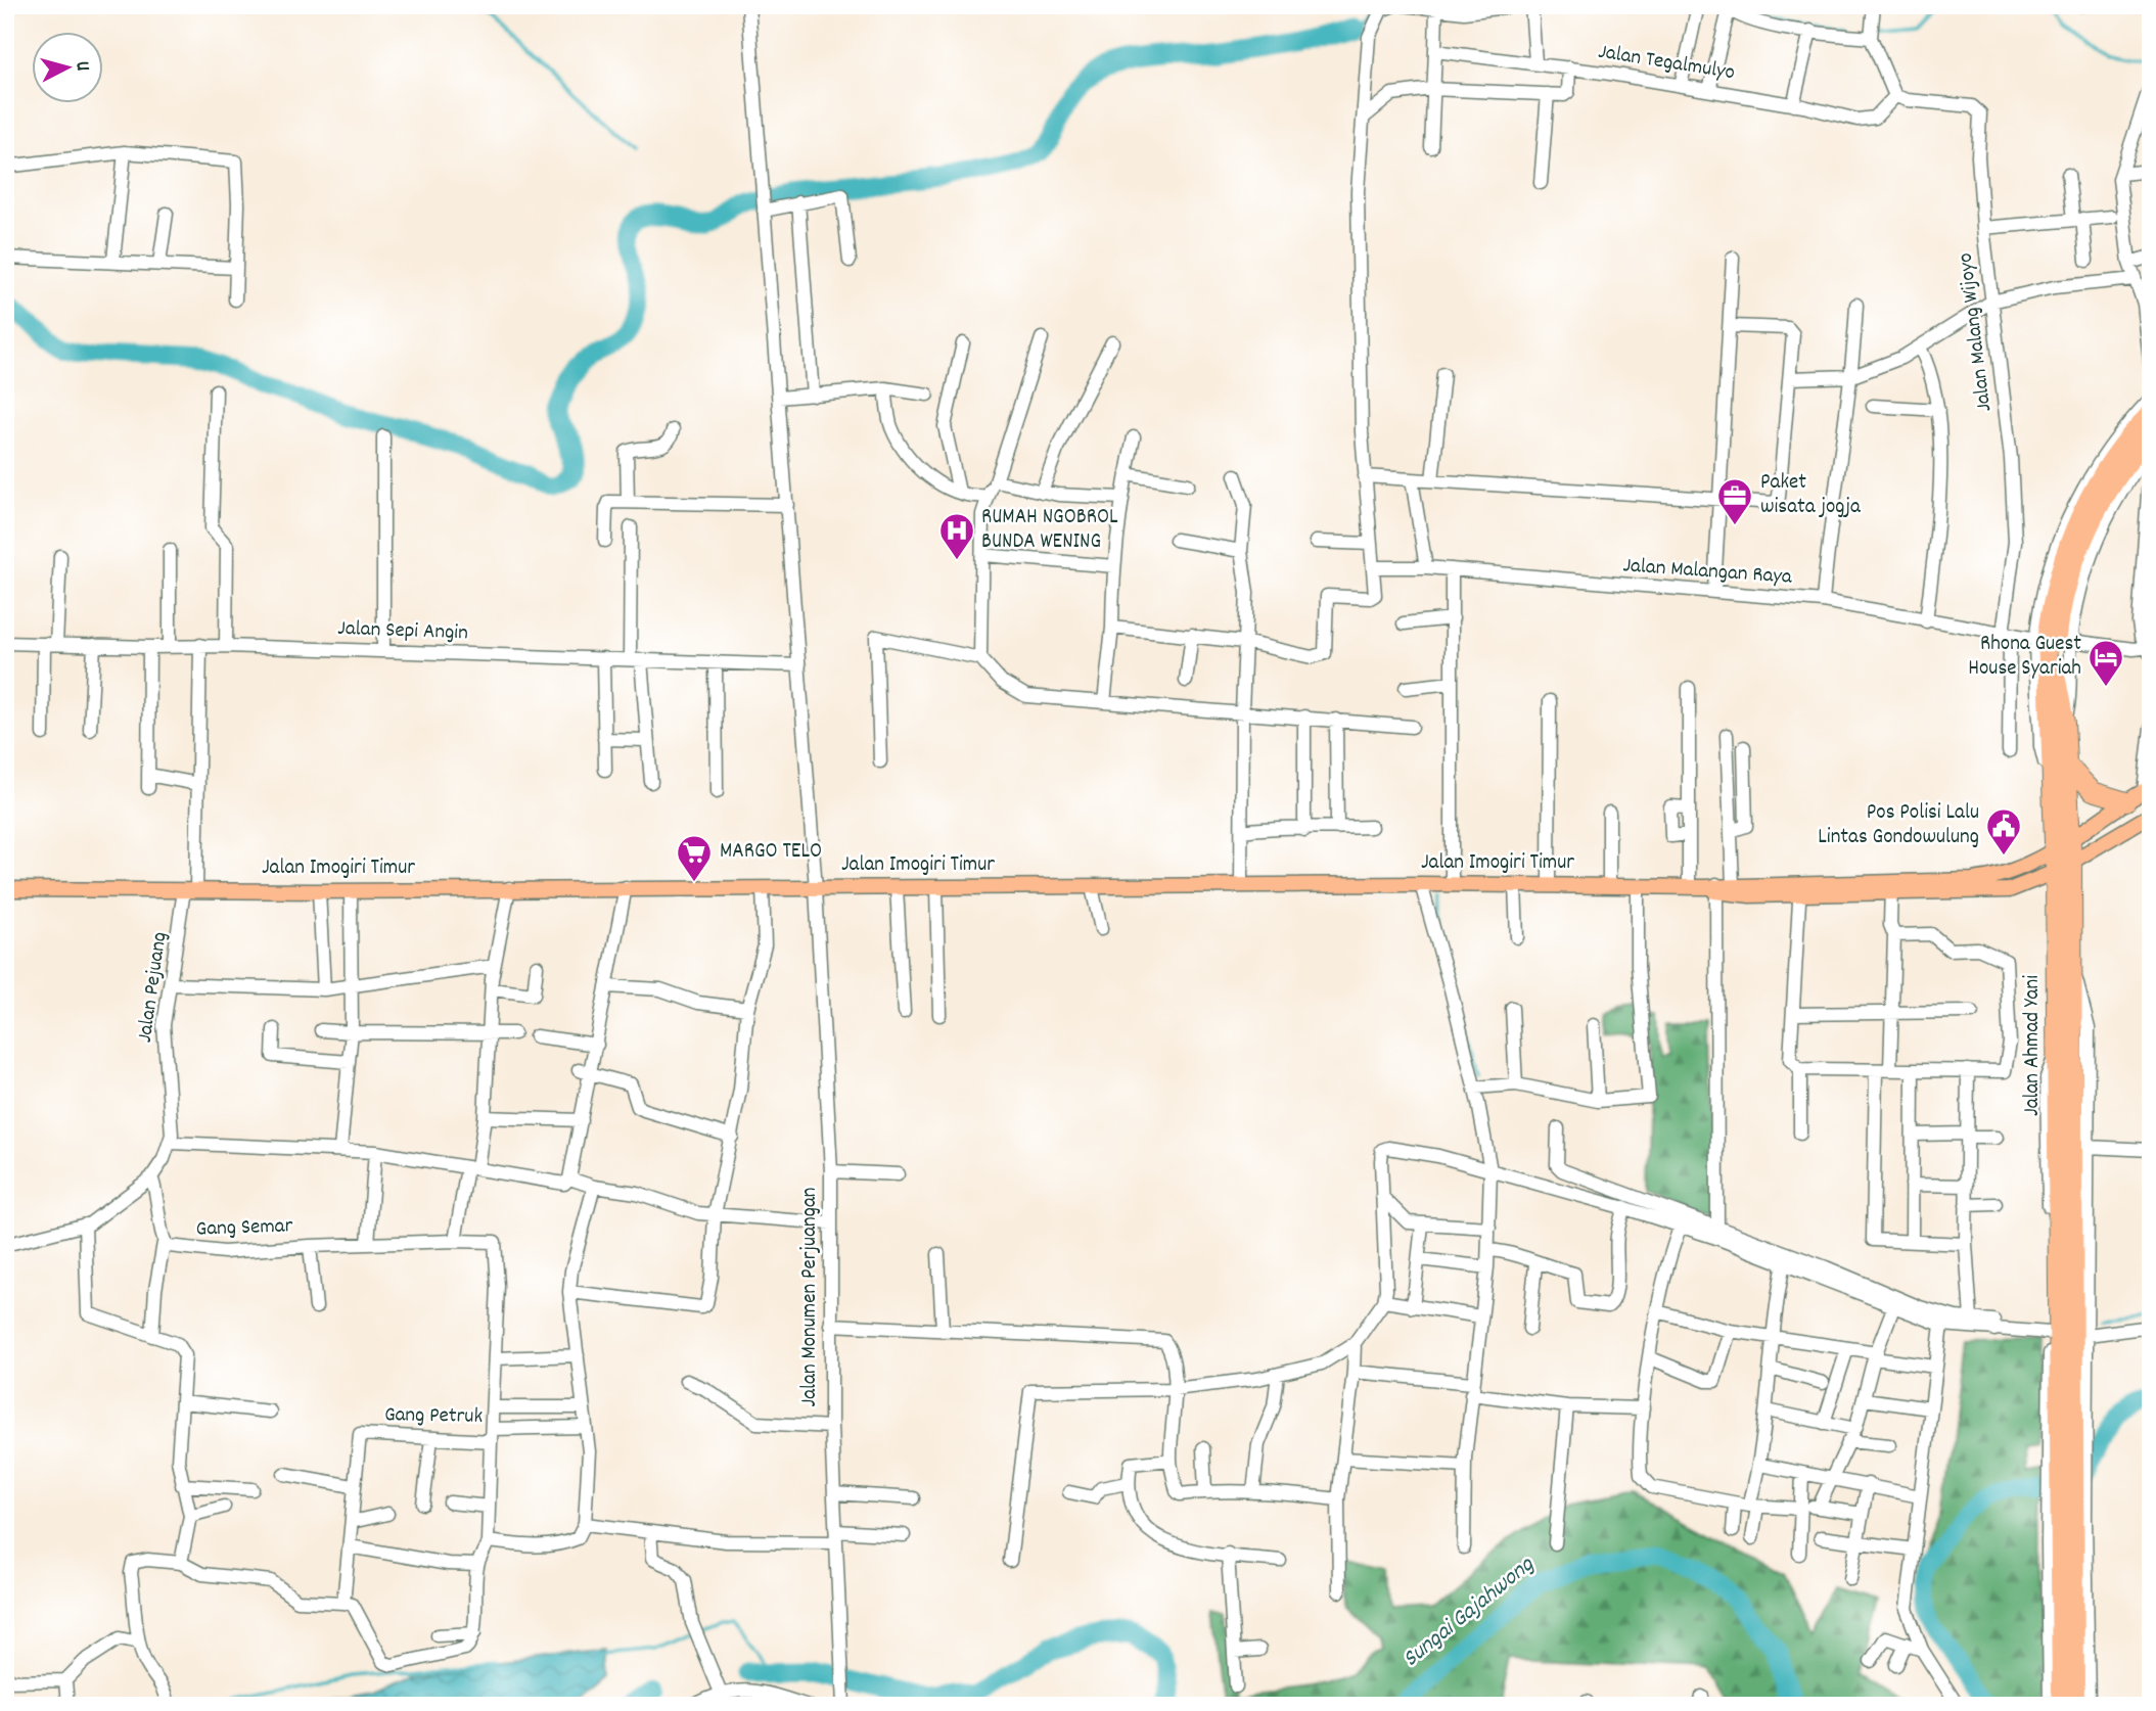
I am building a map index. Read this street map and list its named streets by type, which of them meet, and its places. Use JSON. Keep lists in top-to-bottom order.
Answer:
{
  "streets": {
    "highway": ["Jalan Ahmad Yani"],
    "main road": ["Jalan Imogiri Timur"],
    "street": [
      "Jalan Tegalmulyo",
      "Jalan Malang Wijoyo",
      "Jalan Malangan Raya",
      "Jalan Sepi Angin",
      "Jalan Pejuang",
      "Gang Semar",
      "Jalan Monumen Perjuangan",
      "Gang Petruk"
    ]
  },
  "crossings": [
    ["Jalan Tegalmulyo", "Jalan Malang Wijoyo"],
    ["Jalan Malang Wijoyo", "Jalan Malangan Raya"],
    ["Jalan Sepi Angin", "Jalan Pejuang"],
    ["Jalan Sepi Angin", "Jalan Monumen Perjuangan"],
    ["Jalan Imogiri Timur", "Jalan Pejuang"],
    ["Jalan Imogiri Timur", "Jalan Ahmad Yani"],
    ["Jalan Imogiri Timur", "Jalan Monumen Perjuangan"],
    ["Gang Semar", "Gang Petruk"]
  ],
  "water": ["Sungai Gajahwong"],
  "places": {
    "office": ["Paket wisata jogja"],
    "hospital": ["RUMAH NGOBROL BUNDA WENING"],
    "hotel": ["Rhona Guest House Syariah"],
    "public building": ["Pos Polisi Lalu Lintas Gondowulung"],
    "supermarket": ["MARGO TELO"]
  },
  "north": "right"
}
